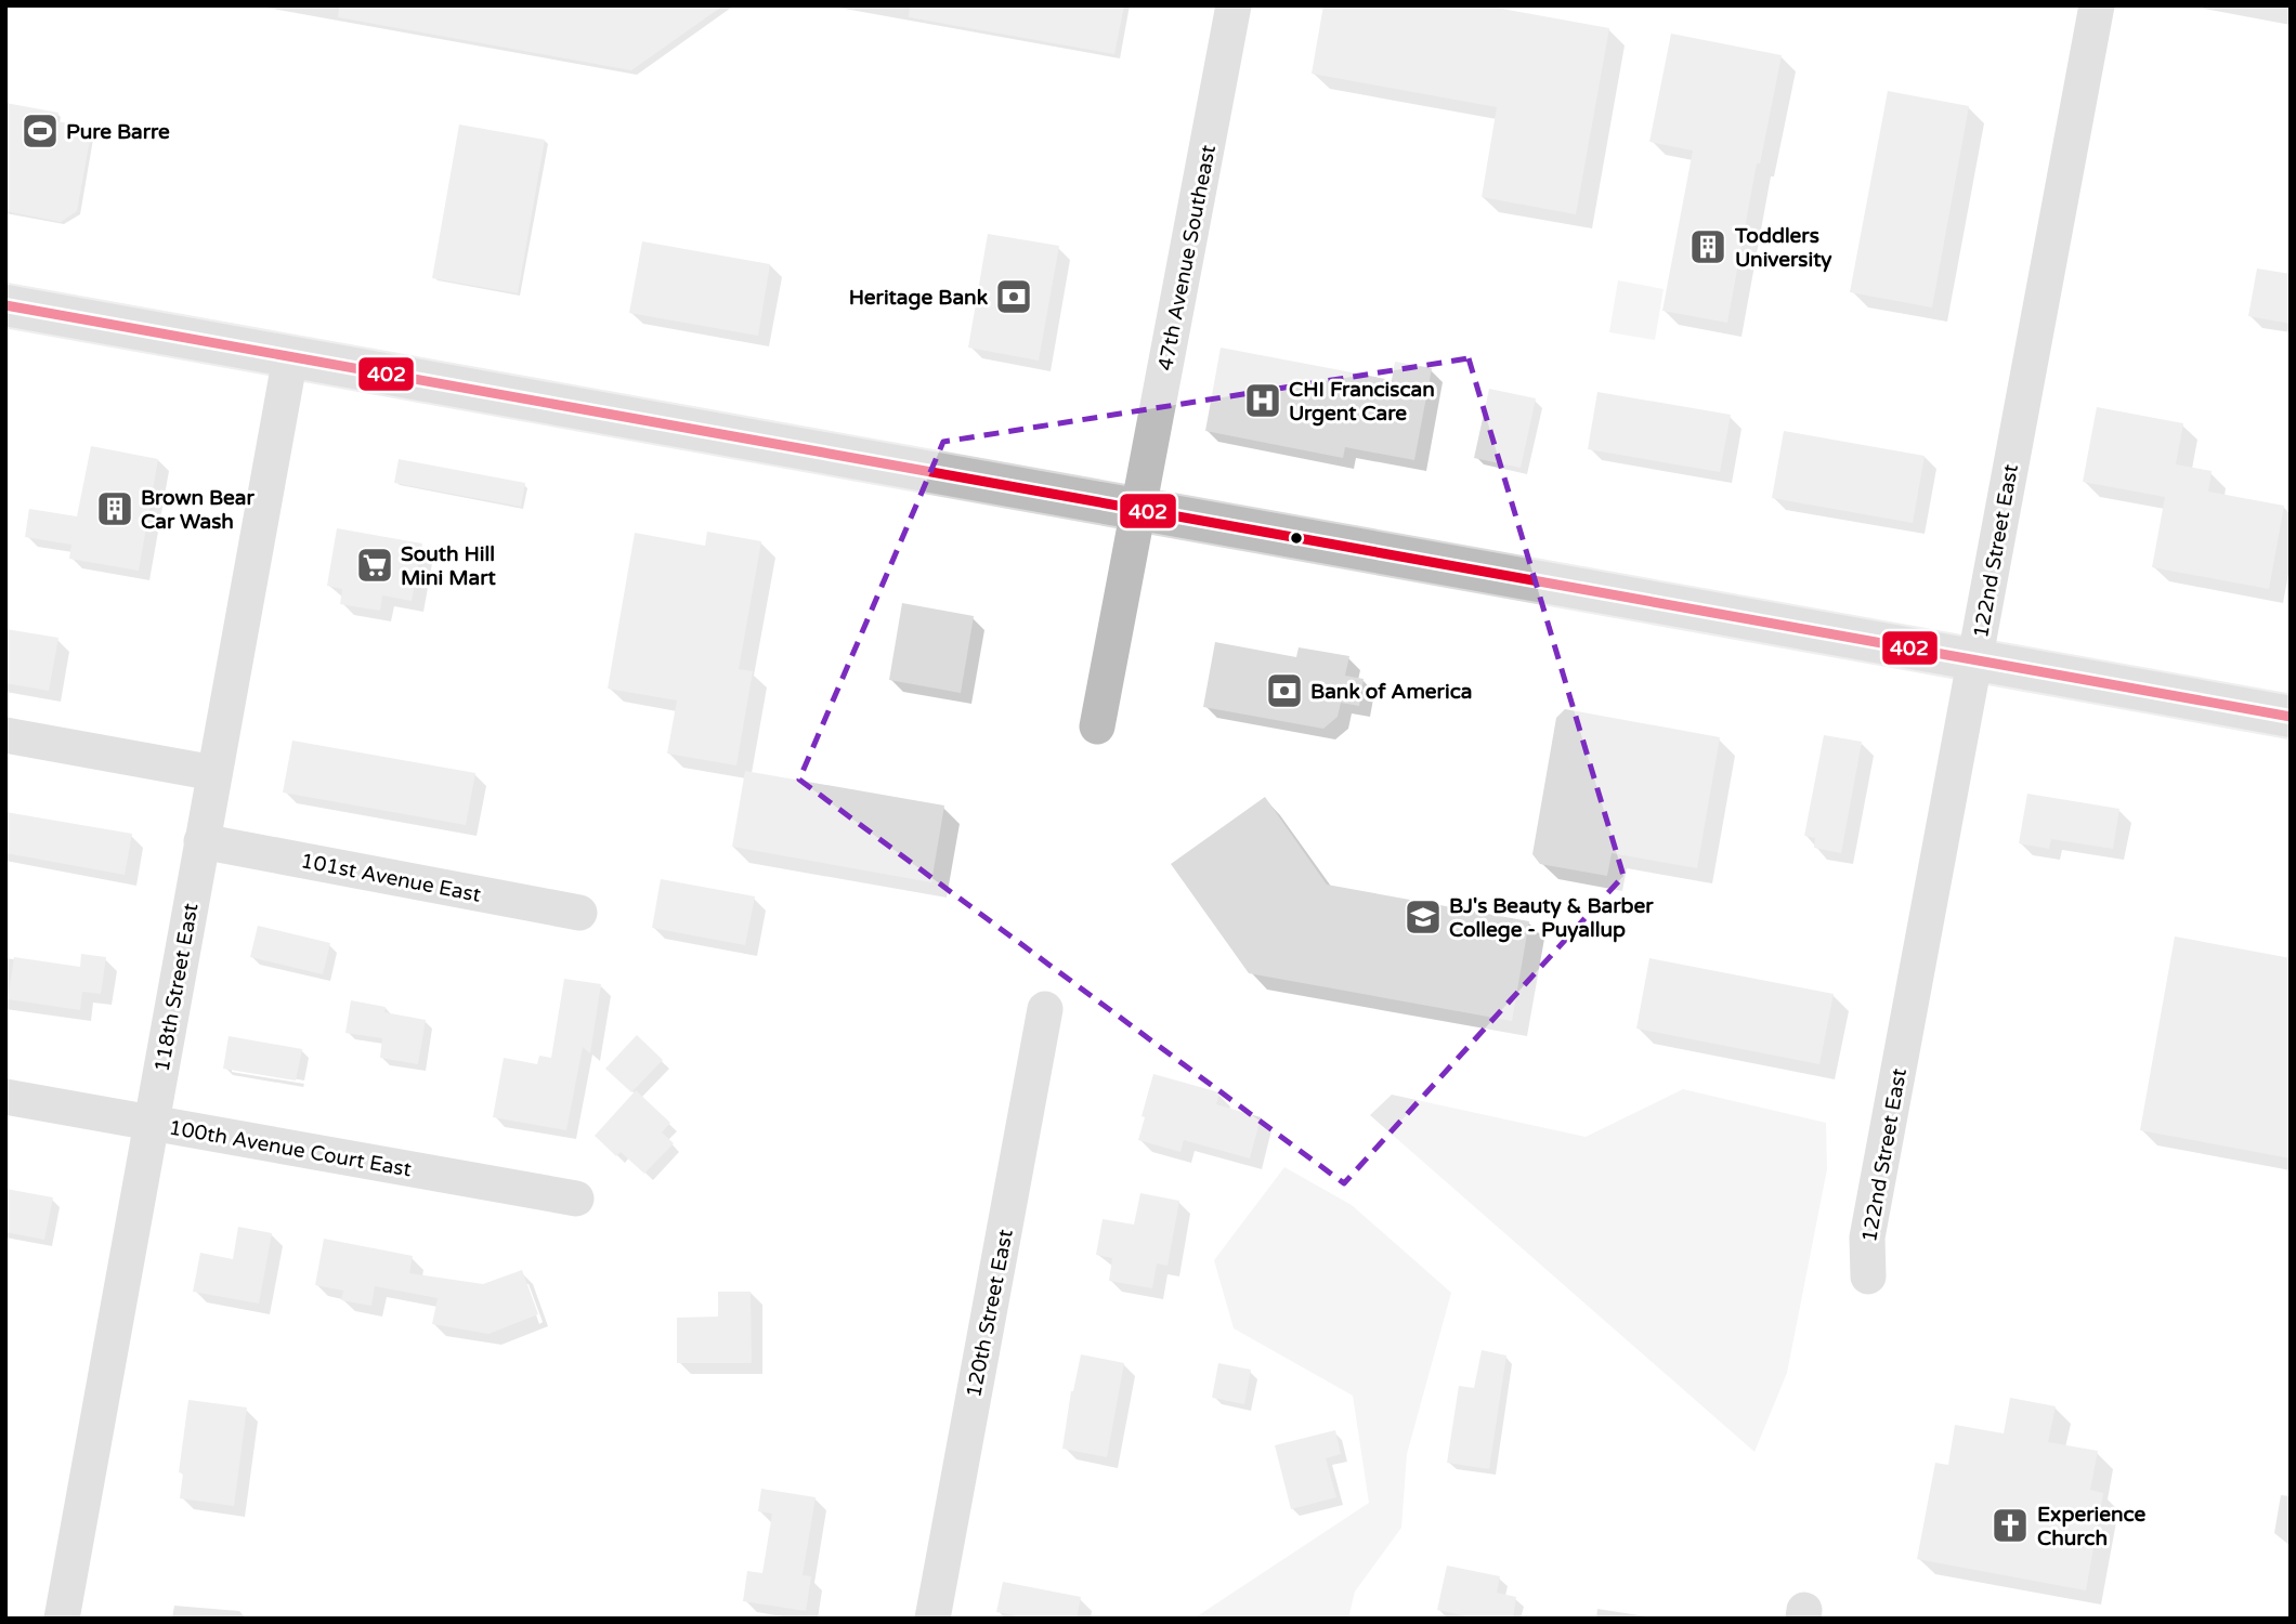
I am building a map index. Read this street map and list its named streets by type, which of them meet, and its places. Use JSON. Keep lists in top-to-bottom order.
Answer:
{
  "streets": {
    "street": [
      "47th Avenue Southeast",
      "122nd Street East",
      "101st Avenue East",
      "118th Street East",
      "100th Avenue Court East",
      "120th Street East"
    ]
  },
  "crossings": [
    ["101st Avenue East", "118th Street East"],
    ["118th Street East", "100th Avenue Court East"]
  ],
  "places": {
    "sports": ["Pure Barre"],
    "building": ["Toddlers University", "Brown Bear Car Wash"],
    "bank": ["Heritage Bank", "Bank of America"],
    "hospital": ["CHI Franciscan Urgent Care"],
    "supermarket": ["South Hill Mini Mart"],
    "school or university": ["BJ's Beauty & Barber College - Puyallup"],
    "church": ["Experience Church"]
  },
  "lines": ["transit line 402"]
}
